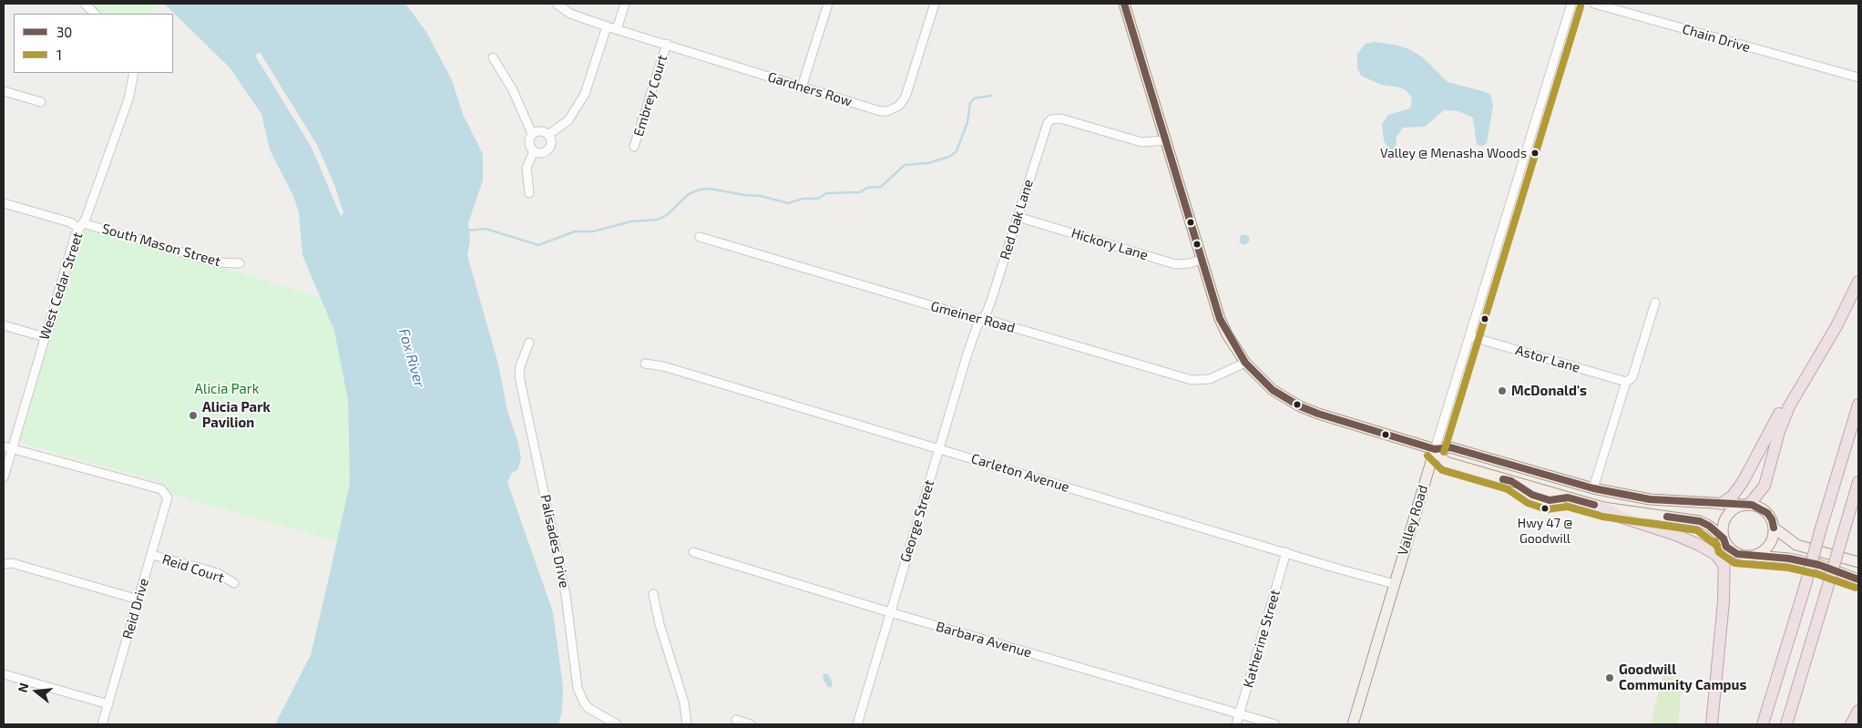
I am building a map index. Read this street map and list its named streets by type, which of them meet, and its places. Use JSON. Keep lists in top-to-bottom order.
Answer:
{
  "streets": {
    "main road": ["Valley Road"],
    "street": [
      "Chain Drive",
      "Gardners Row",
      "Embrey Court",
      "Red Oak Lane",
      "Hickory Lane",
      "South Mason Street",
      "West Cedar Street",
      "Gmeiner Road",
      "Astor Lane",
      "Carleton Avenue",
      "George Street",
      "Palisades Drive",
      "Reid Court",
      "Reid Drive",
      "Katherine Street",
      "Barbara Avenue"
    ]
  },
  "crossings": [
    ["Gardners Row", "Embrey Court"],
    ["Red Oak Lane", "Hickory Lane"],
    ["Red Oak Lane", "Gmeiner Road"],
    ["Red Oak Lane", "George Street"],
    ["South Mason Street", "West Cedar Street"],
    ["West Cedar Street", "Reid Drive"],
    ["Gmeiner Road", "George Street"],
    ["Astor Lane", "Valley Road"],
    ["Carleton Avenue", "Valley Road"],
    ["Carleton Avenue", "George Street"],
    ["Carleton Avenue", "Katherine Street"],
    ["George Street", "Barbara Avenue"],
    ["Reid Court", "Reid Drive"],
    ["Katherine Street", "Barbara Avenue"]
  ],
  "water": ["Fox River"],
  "parks": ["Alicia Park"],
  "places": [
    "Valley @ Menasha Woods",
    "McDonald's",
    "Alicia Park Pavilion",
    "Hwy 47 @ Goodwill",
    "Goodwill Community Campus"
  ],
  "lines": ["transit line 30", "transit line 1"],
  "legend": ["30", "1"],
  "north": "left"
}
